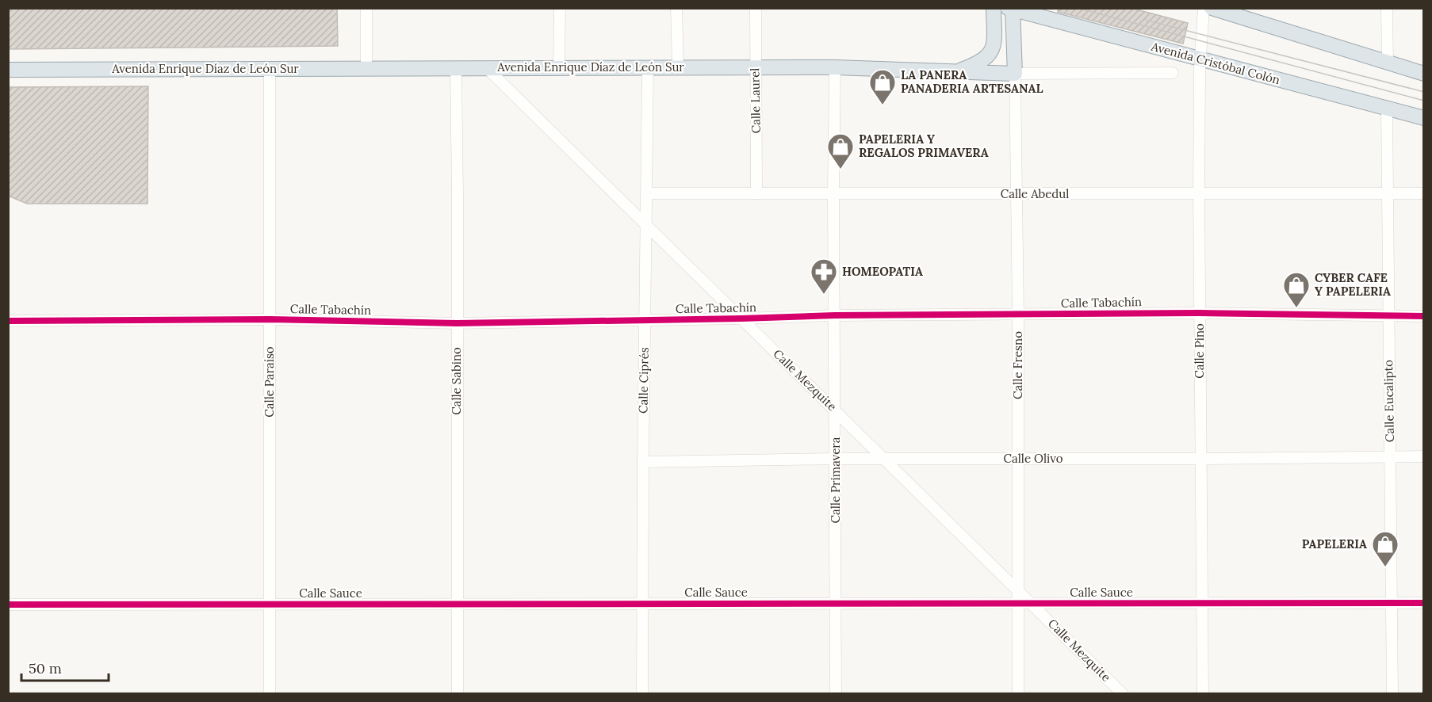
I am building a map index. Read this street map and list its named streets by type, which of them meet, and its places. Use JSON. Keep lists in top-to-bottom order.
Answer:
{
  "streets": {
    "main road": ["Avenida Cristóbal Colón", "Avenida Enrique Díaz de León Sur", "Calle Fresno"],
    "street": [
      "Calle Laurel",
      "Calle Abedul",
      "Calle Tabachín",
      "Calle Pino",
      "Calle Ciprés",
      "Calle Mezquite",
      "Calle Sabino",
      "Calle Paraíso",
      "Calle Eucalipto",
      "Calle Olivo",
      "Calle Primavera",
      "Calle Sauce"
    ]
  },
  "crossings": [
    ["Avenida Cristóbal Colón", "Calle Pino"],
    ["Avenida Cristóbal Colón", "Calle Fresno"],
    ["Avenida Cristóbal Colón", "Calle Eucalipto"],
    ["Avenida Enrique Díaz de León Sur", "Calle Laurel"],
    ["Avenida Enrique Díaz de León Sur", "Calle Fresno"],
    ["Avenida Enrique Díaz de León Sur", "Calle Ciprés"],
    ["Avenida Enrique Díaz de León Sur", "Calle Mezquite"],
    ["Avenida Enrique Díaz de León Sur", "Calle Sabino"],
    ["Avenida Enrique Díaz de León Sur", "Calle Paraíso"],
    ["Avenida Enrique Díaz de León Sur", "Calle Primavera"],
    ["Calle Laurel", "Calle Abedul"],
    ["Calle Abedul", "Calle Pino"],
    ["Calle Abedul", "Calle Fresno"],
    ["Calle Abedul", "Calle Ciprés"],
    ["Calle Abedul", "Calle Eucalipto"],
    ["Calle Abedul", "Calle Primavera"],
    ["Calle Tabachín", "Calle Pino"],
    ["Calle Tabachín", "Calle Fresno"],
    ["Calle Tabachín", "Calle Ciprés"],
    ["Calle Tabachín", "Calle Mezquite"],
    ["Calle Tabachín", "Calle Sabino"],
    ["Calle Tabachín", "Calle Paraíso"],
    ["Calle Tabachín", "Calle Eucalipto"],
    ["Calle Tabachín", "Calle Primavera"],
    ["Calle Pino", "Calle Olivo"],
    ["Calle Pino", "Calle Sauce"],
    ["Calle Fresno", "Calle Mezquite"],
    ["Calle Fresno", "Calle Olivo"],
    ["Calle Fresno", "Calle Sauce"],
    ["Calle Ciprés", "Calle Mezquite"],
    ["Calle Ciprés", "Calle Olivo"],
    ["Calle Ciprés", "Calle Sauce"],
    ["Calle Mezquite", "Calle Olivo"],
    ["Calle Mezquite", "Calle Primavera"],
    ["Calle Mezquite", "Calle Sauce"],
    ["Calle Sabino", "Calle Sauce"],
    ["Calle Paraíso", "Calle Sauce"],
    ["Calle Eucalipto", "Calle Olivo"],
    ["Calle Eucalipto", "Calle Sauce"],
    ["Calle Olivo", "Calle Primavera"],
    ["Calle Primavera", "Calle Sauce"]
  ],
  "places": {
    "shop": [
      "LA PANERA PANADERIA ARTESANAL",
      "PAPELERIA Y REGALOS PRIMAVERA",
      "CYBER CAFE Y PAPELERIA",
      "PAPELERIA"
    ],
    "pharmacy": ["HOMEOPATIA"]
  },
  "scale_bar": "50 m"
}
